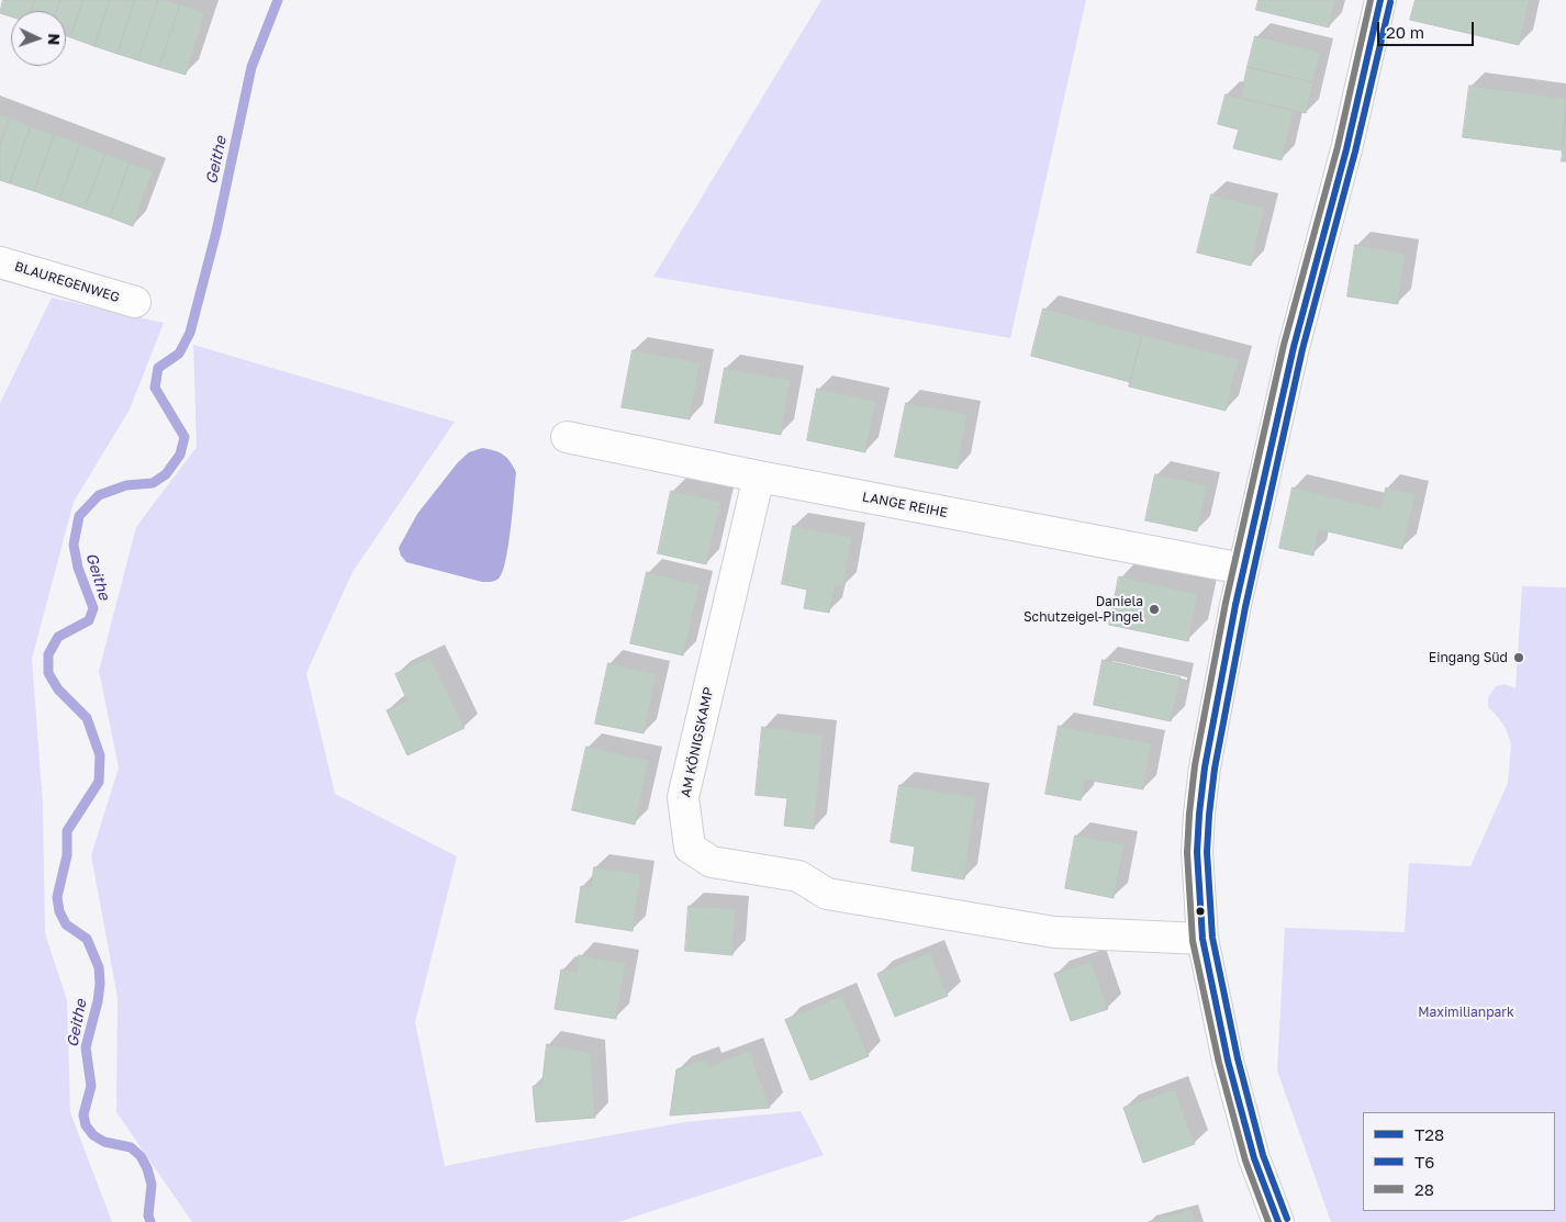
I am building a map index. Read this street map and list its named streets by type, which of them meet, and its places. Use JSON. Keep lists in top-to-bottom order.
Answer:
{
  "streets": {
    "street": ["BLAUREGENWEG", "LANGE REIHE", "AM KÖNIGSKAMP"]
  },
  "crossings": [
    ["LANGE REIHE", "AM KÖNIGSKAMP"]
  ],
  "water": ["Geithe"],
  "parks": ["Maximilianpark"],
  "places": ["Daniela Schutzeigel-Pingel", "Eingang Süd"],
  "lines": ["transit line T28", "transit line 28", "transit line T6"],
  "legend": ["T28", "T6", "28"],
  "scale_bar": "20 m",
  "north": "right"
}
